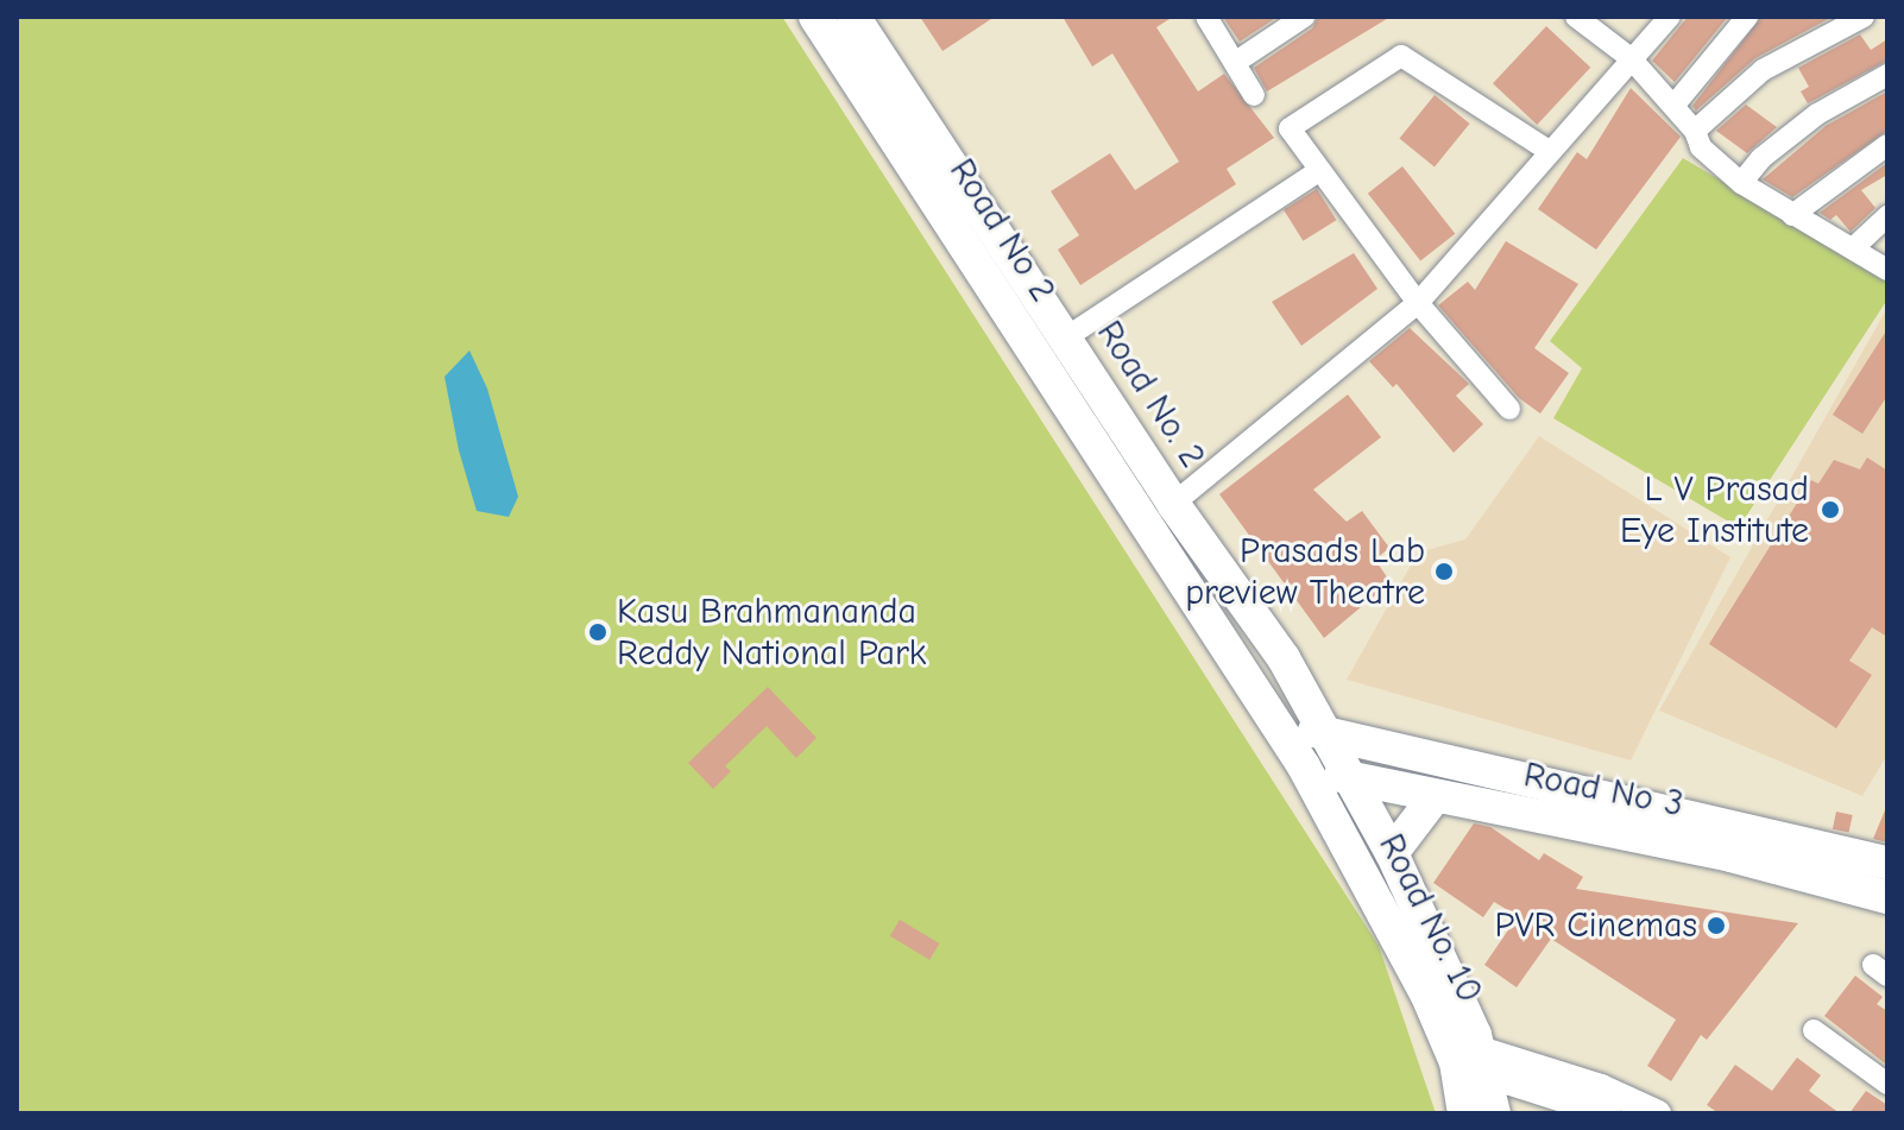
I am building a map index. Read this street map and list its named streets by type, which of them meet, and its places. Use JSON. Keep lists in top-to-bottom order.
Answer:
{
  "streets": {
    "main road": [
      "Road No 2",
      "Road No. 2",
      "Road No 3",
      "Road No. 10"
    ]
  },
  "crossings": [
    ["Road No. 2", "Road No 3"],
    ["Road No. 2", "Road No. 10"],
    ["Road No 3", "Road No. 10"]
  ],
  "places": [
    "L V Prasad Eye Institute",
    "Prasads Lab preview Theatre",
    "Kasu Brahmananda Reddy National Park",
    "PVR Cinemas"
  ]
}
